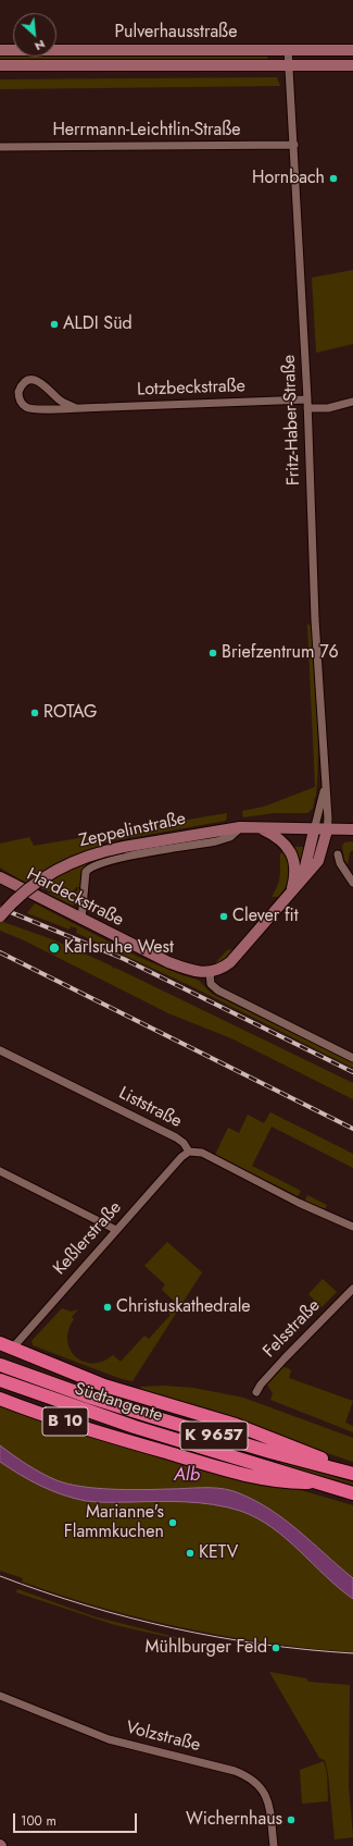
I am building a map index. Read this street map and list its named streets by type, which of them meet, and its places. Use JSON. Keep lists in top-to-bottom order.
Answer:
{
  "streets": {
    "highway": ["Südtangente", "B 10", "K 9657"],
    "street": [
      "Pulverhausstraße",
      "Herrmann-Leichtlin-Straße",
      "Lotzbeckstraße",
      "Fritz-Haber-Straße",
      "Zeppelinstraße",
      "Hardeckstraße",
      "Liststraße",
      "Keßlerstraße",
      "Felsstraße",
      "Volzstraße"
    ]
  },
  "crossings": [
    ["Pulverhausstraße", "Fritz-Haber-Straße"],
    ["Herrmann-Leichtlin-Straße", "Fritz-Haber-Straße"],
    ["Lotzbeckstraße", "Fritz-Haber-Straße"],
    ["Fritz-Haber-Straße", "Zeppelinstraße"],
    ["Zeppelinstraße", "Hardeckstraße"],
    ["Liststraße", "Keßlerstraße"],
    ["Keßlerstraße", "Südtangente"],
    ["Keßlerstraße", "B 10"],
    ["Südtangente", "B 10"]
  ],
  "water": ["Alb"],
  "places": [
    "Hornbach",
    "ALDI Süd",
    "Briefzentrum 76",
    "ROTAG",
    "Clever fit",
    "Karlsruhe West",
    "Christuskathedrale",
    "Marianne's Flammkuchen",
    "KETV",
    "Mühlburger Feld",
    "Wichernhaus"
  ],
  "scale_bar": "100 m",
  "north": "bottom right"
}
